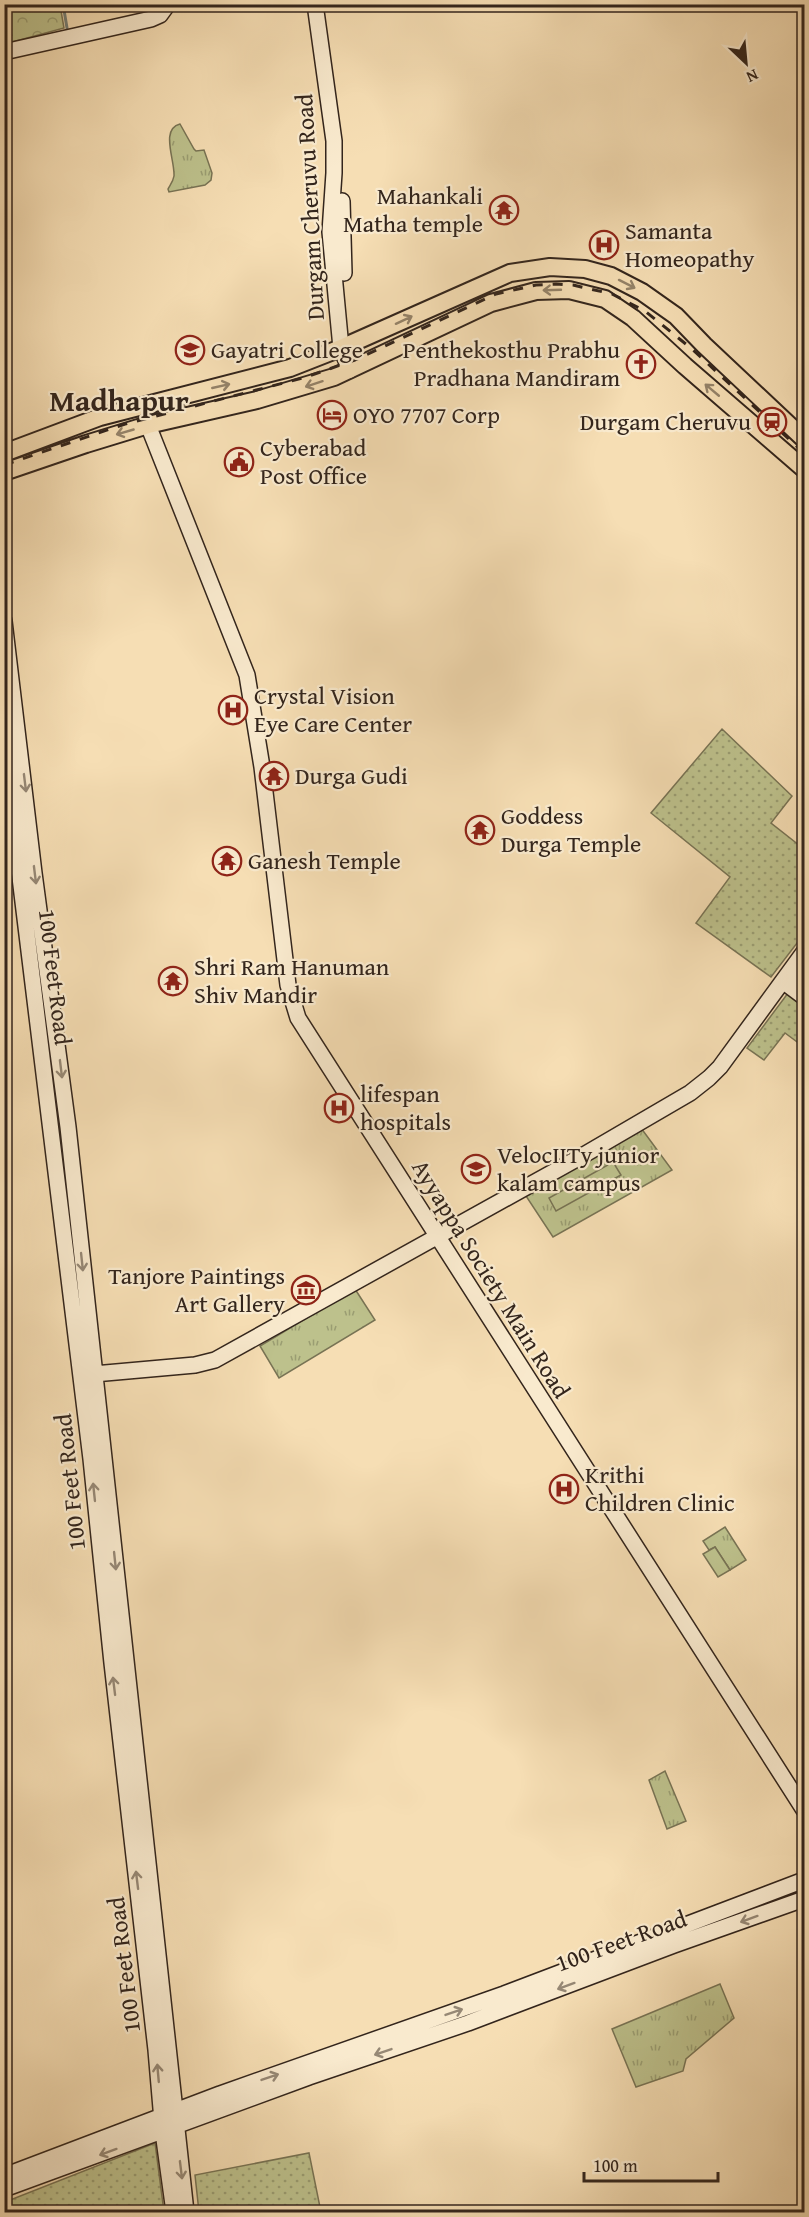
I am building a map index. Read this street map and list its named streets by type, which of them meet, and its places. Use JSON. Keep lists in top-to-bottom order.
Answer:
{
  "streets": {
    "main road": ["Durgam Cheruvu Road", "100 Feet Road", "Ayyappa Society Main Road"]
  },
  "districts": ["Madhapur"],
  "places": {
    "temple": [
      "Mahankali Matha temple",
      "Durga Gudi",
      "Goddess Durga Temple",
      "Ganesh Temple",
      "Shri Ram Hanuman Shiv Mandir"
    ],
    "hospital": [
      "Samanta Homeopathy",
      "Crystal Vision Eye Care Center",
      "lifespan hospitals",
      "Krithi Children Clinic"
    ],
    "school or university": ["Gayatri College", "VelocIITy junior kalam campus"],
    "church": ["Penthekosthu Prabhu Pradhana Mandiram"],
    "hotel": ["OYO 7707 Corp"],
    "station": ["Durgam Cheruvu"],
    "public building": ["Cyberabad Post Office"],
    "museum": ["Tanjore Paintings Art Gallery"]
  },
  "scale_bar": "100 m",
  "north": "bottom right"
}
